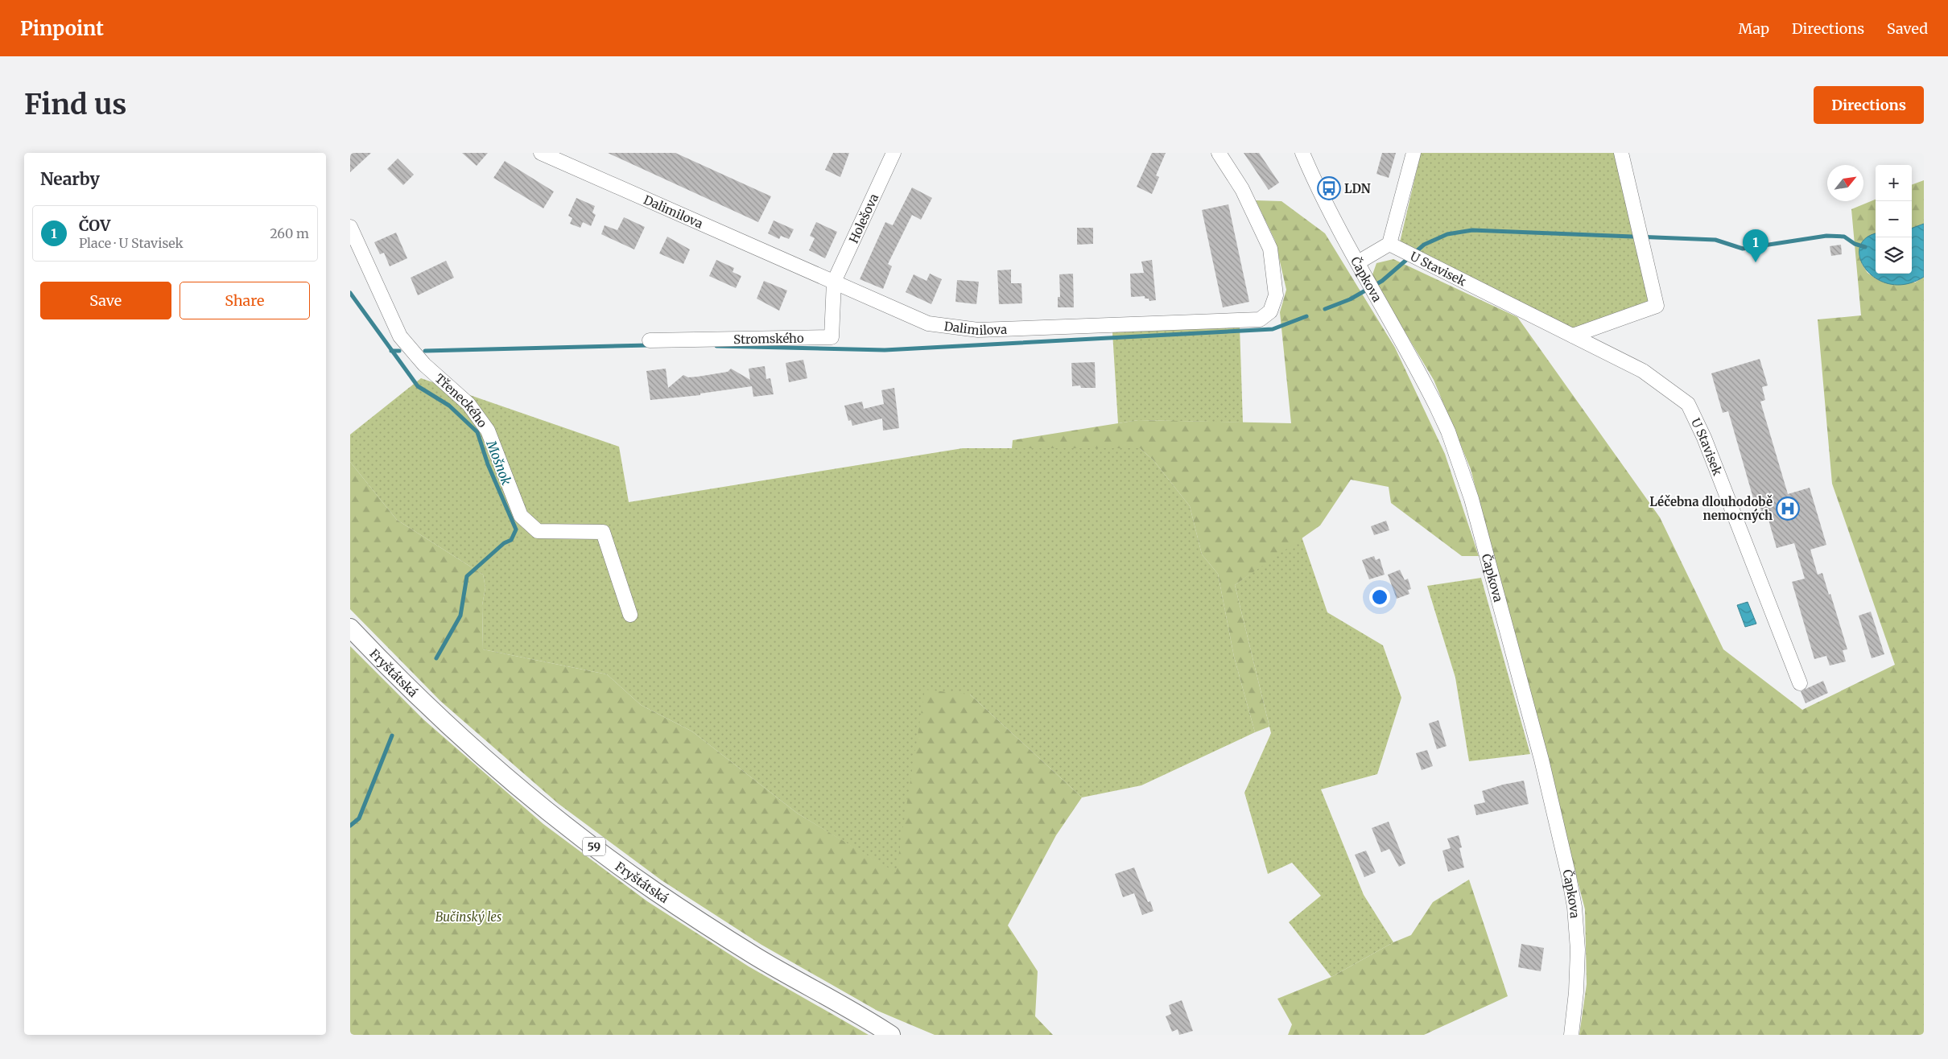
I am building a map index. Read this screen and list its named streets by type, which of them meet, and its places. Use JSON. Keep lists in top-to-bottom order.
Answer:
{
  "streets": {
    "main road": ["Fryštátská", "59"],
    "street": [
      "Dalimilova",
      "Holešova",
      "U Stavisek",
      "Čapkova",
      "Stromského",
      "Třeneckého"
    ]
  },
  "crossings": [
    ["Dalimilova", "Holešova"],
    ["Dalimilova", "Stromského"],
    ["Holešova", "Stromského"]
  ],
  "water": ["Mošnok"],
  "parks": ["Bučinský les"],
  "places": {
    "bus stop": ["LDN"],
    "hospital": ["Léčebna dlouhodobě nemocných"]
  },
  "north": "top right",
  "page": {
    "header": "Pinpoint",
    "nav": ["Map", "Directions", "Saved"],
    "buttons": [
      "Directions",
      ["Save", "Share"]
    ],
    "title": "Find us",
    "heading": "Nearby",
    "map_buttons": ["+", "−"],
    "list": [
      {
        "mark": "1",
        "name": "ČOV",
        "note": "Place · U Stavisek",
        "value": "260 m"
      }
    ],
    "pins": "1"
  }
}
